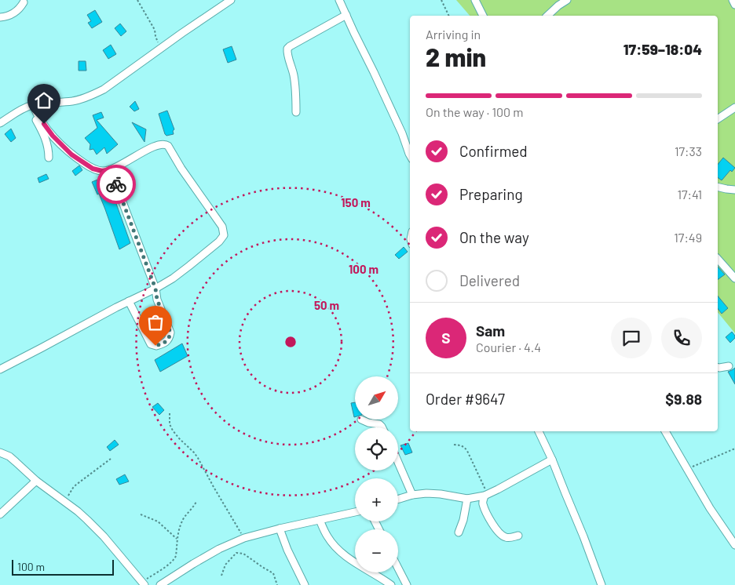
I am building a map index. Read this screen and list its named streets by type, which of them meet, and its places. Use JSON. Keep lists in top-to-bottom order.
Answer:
{
  "scale_bar": "100 m",
  "north": "top right",
  "page": {
    "heading": ["2 min", "Arriving in", "17:59–18:04"],
    "panel": [
      "Sam",
      "Courier · 4.4",
      "Order #9647",
      "$9.88"
    ],
    "bar": "On the way · 100 m",
    "list": [
      ["Confirmed", "17:33"],
      ["Preparing", "17:41"],
      ["On the way", "17:49"],
      "Delivered"
    ],
    "round": "S",
    "map_buttons": ["+", "−"],
    "scale": "100 m"
  },
  "rings": ["150 m", "100 m", "50 m"]
}
